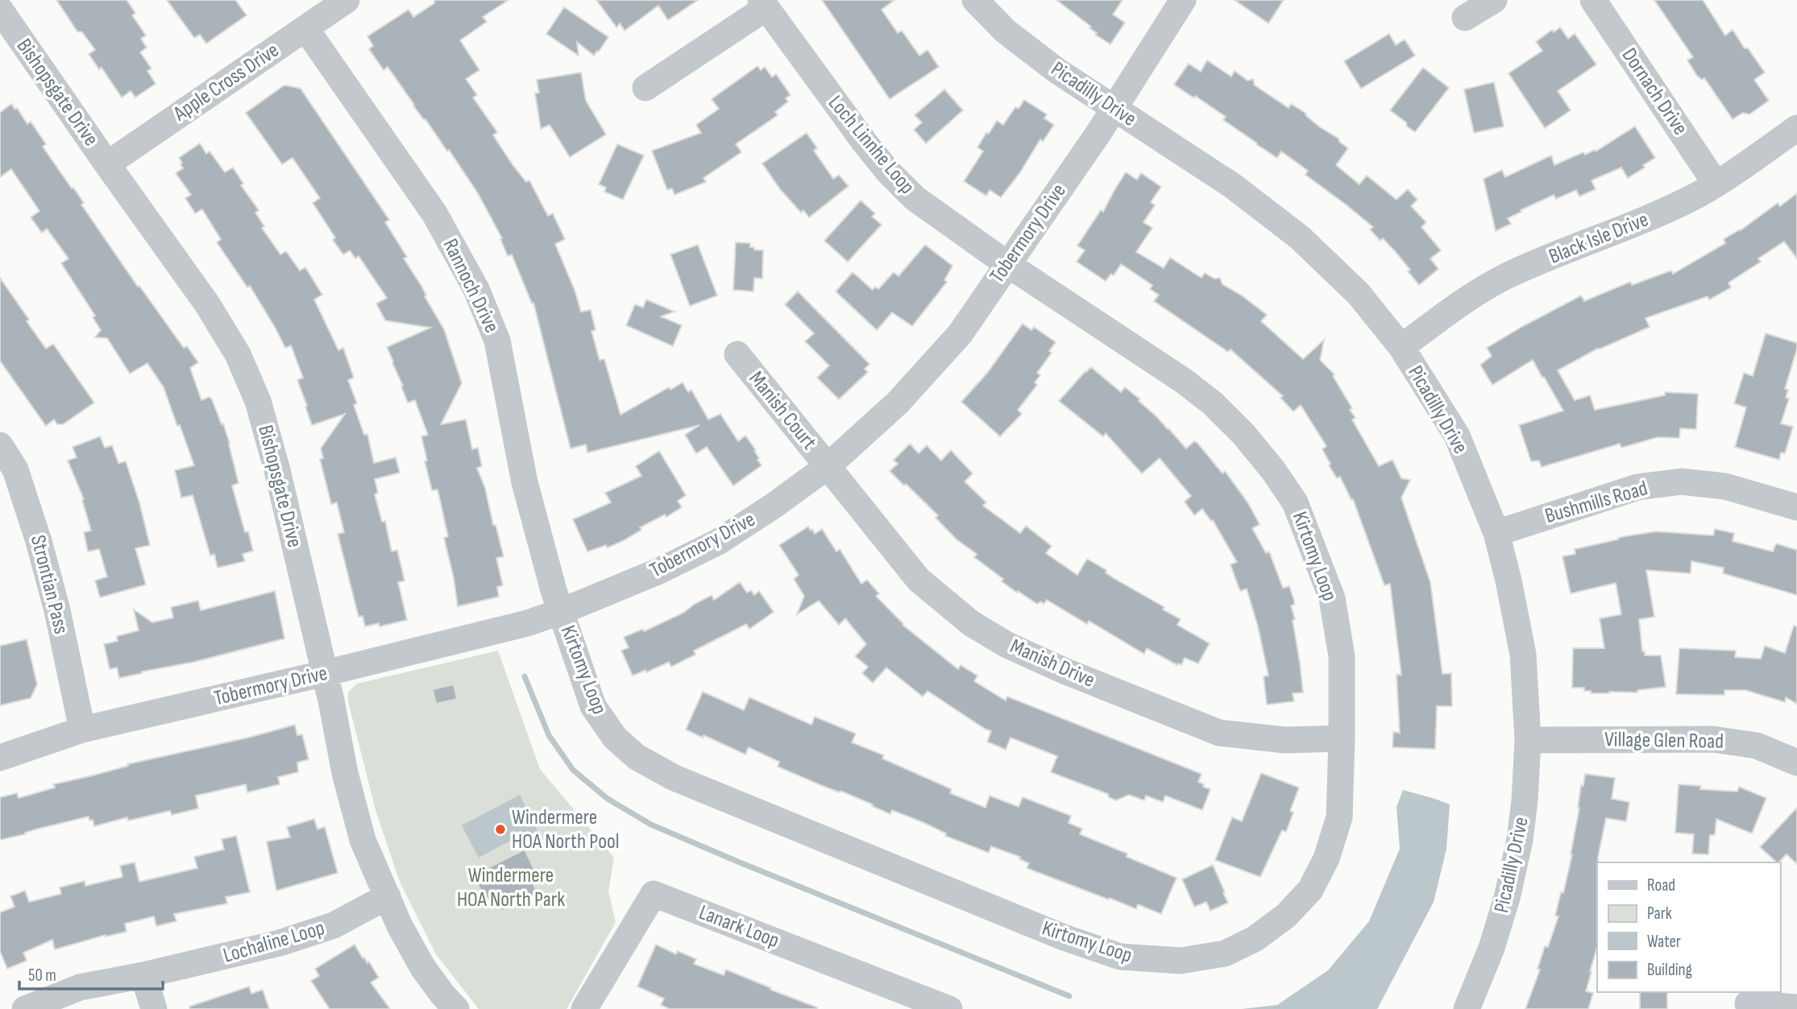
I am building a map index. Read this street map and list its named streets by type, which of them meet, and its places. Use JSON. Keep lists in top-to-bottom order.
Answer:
{
  "streets": {
    "street": [
      "Apple Cross Drive",
      "Dornach Drive",
      "Bishopsgate Drive",
      "Picadilly Drive",
      "Loch Linnhe Loop",
      "Tobermory Drive",
      "Black Isle Drive",
      "Rannoch Drive",
      "Manish Court",
      "Bushmills Road",
      "Kirtomy Loop",
      "Strontian Pass",
      "Manish Drive",
      "Village Glen Road",
      "Lanark Loop",
      "Lochaline Loop"
    ]
  },
  "crossings": [
    ["Apple Cross Drive", "Bishopsgate Drive"],
    ["Apple Cross Drive", "Rannoch Drive"],
    ["Dornach Drive", "Black Isle Drive"],
    ["Bishopsgate Drive", "Tobermory Drive"],
    ["Bishopsgate Drive", "Lochaline Loop"],
    ["Picadilly Drive", "Tobermory Drive"],
    ["Picadilly Drive", "Black Isle Drive"],
    ["Picadilly Drive", "Bushmills Road"],
    ["Picadilly Drive", "Village Glen Road"],
    ["Loch Linnhe Loop", "Tobermory Drive"],
    ["Loch Linnhe Loop", "Kirtomy Loop"],
    ["Tobermory Drive", "Rannoch Drive"],
    ["Tobermory Drive", "Manish Court"],
    ["Tobermory Drive", "Kirtomy Loop"],
    ["Tobermory Drive", "Strontian Pass"],
    ["Tobermory Drive", "Manish Drive"],
    ["Rannoch Drive", "Kirtomy Loop"],
    ["Manish Court", "Manish Drive"],
    ["Kirtomy Loop", "Manish Drive"]
  ],
  "parks": ["Windermere HOA North Park"],
  "places": ["Windermere HOA North Pool"],
  "legend": [
    "Road",
    "Park",
    "Water",
    "Building"
  ],
  "scale_bar": "50 m"
}
